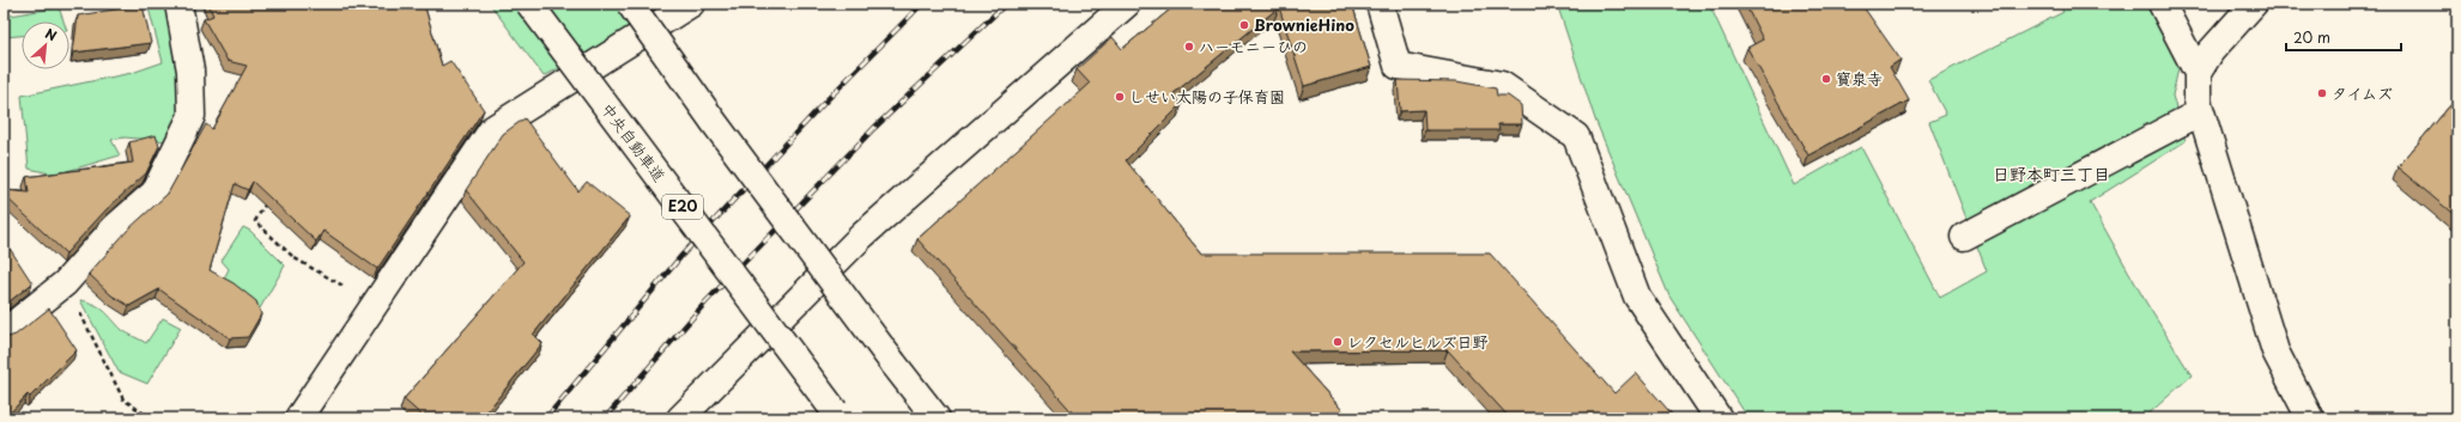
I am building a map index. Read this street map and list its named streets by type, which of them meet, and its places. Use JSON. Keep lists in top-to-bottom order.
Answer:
{
  "streets": {
    "main road": ["中央自動車道", "E20"]
  },
  "districts": ["日野本町三丁目"],
  "places": [
    "BrownieHino",
    "ハーモニーひの",
    "寳泉寺",
    "タイムズ",
    "しせい太陽の子保育園",
    "レクセルヒルズ日野"
  ],
  "scale_bar": "20 m",
  "north": "top right"
}
